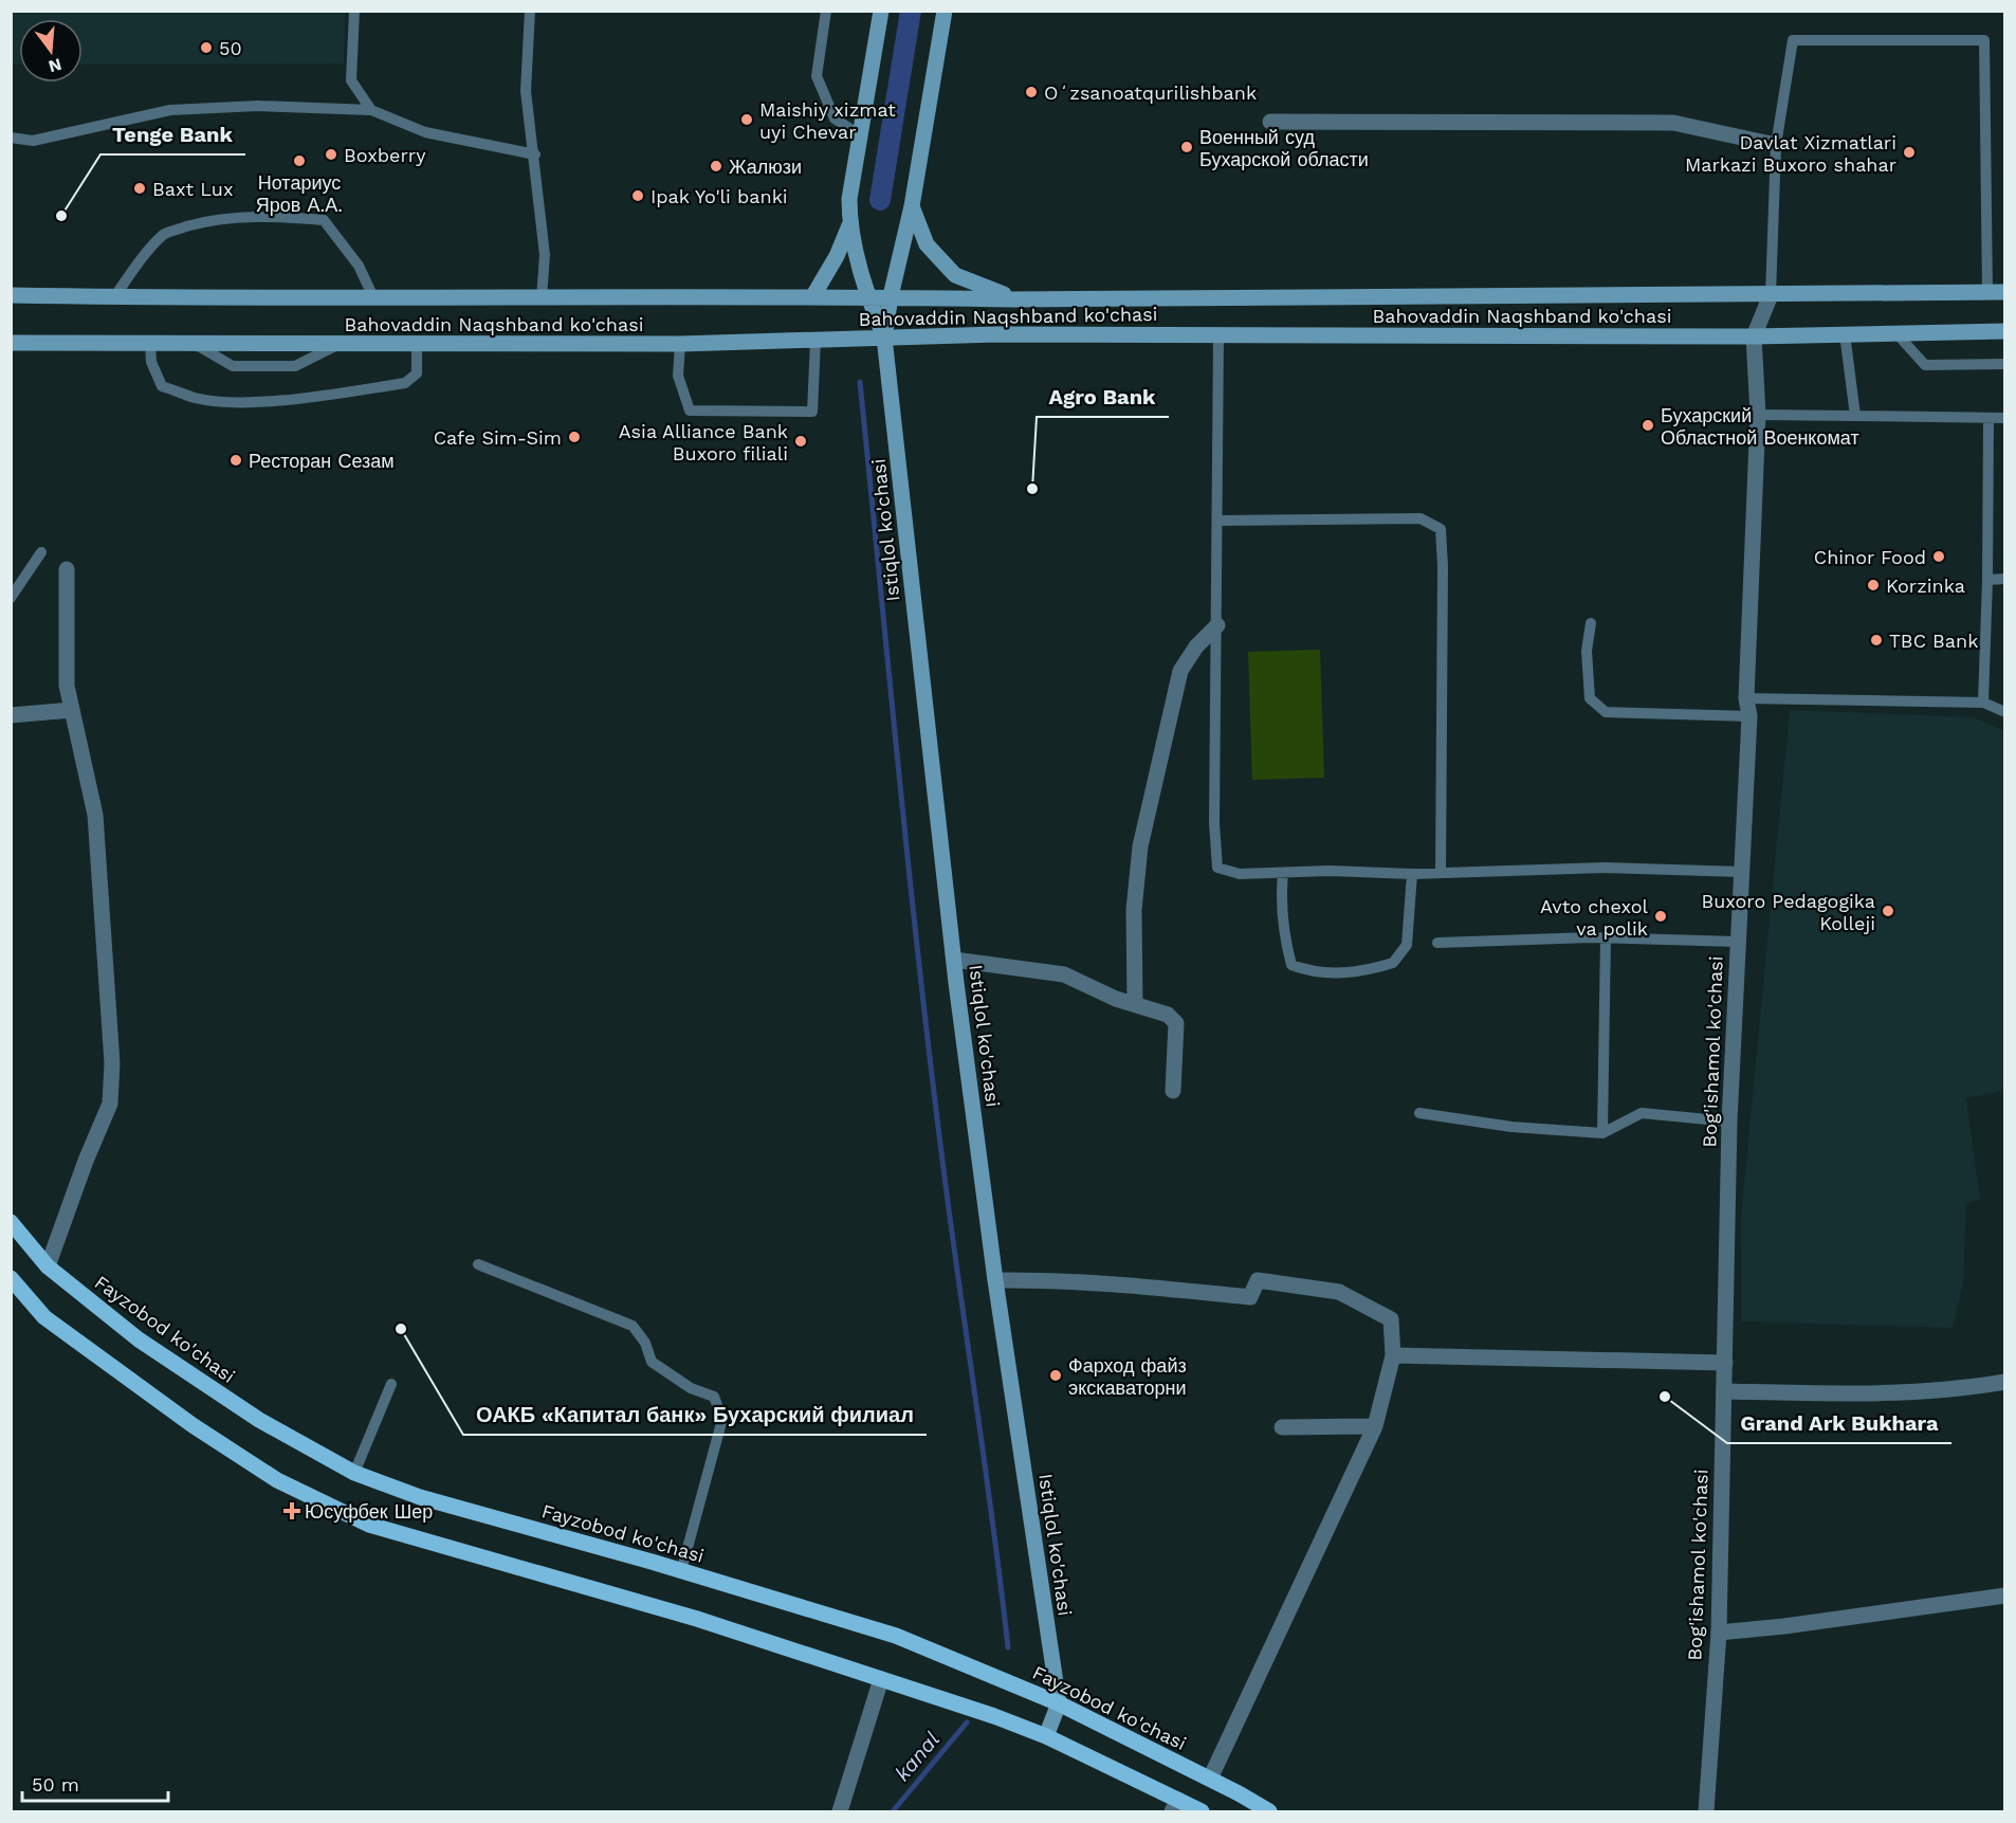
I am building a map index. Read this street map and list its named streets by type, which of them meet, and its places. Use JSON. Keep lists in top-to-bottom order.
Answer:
{
  "streets": {
    "main road": ["Bahovaddin Naqshband ko'chasi", "Istiqlol ko'chasi", "Fayzobod ko'chasi"],
    "street": ["Bog'ishamol ko'chasi"]
  },
  "crossings": [
    ["Bahovaddin Naqshband ko'chasi", "Istiqlol ko'chasi"],
    ["Bahovaddin Naqshband ko'chasi", "Bog'ishamol ko'chasi"],
    ["Istiqlol ko'chasi", "Fayzobod ko'chasi"]
  ],
  "water": ["kanal"],
  "places": {
    "other": [
      "50",
      "Oʻzsanoatqurilishbank",
      "Maishiy xizmat uyi Chevar",
      "Военный суд Бухарской области",
      "Davlat Xizmatlari Markazi Buxoro shahar",
      "Boxberry",
      "Нотариус Яров А.А.",
      "Жалюзи",
      "Baxt Lux",
      "Ipak Yo'li banki",
      "Tenge Bank",
      "Бухарский Областной Военкомат",
      "Cafe Sim-Sim",
      "Asia Alliance Bank Buxoro filiali",
      "Ресторан Сезам",
      "Agro Bank",
      "Chinor Food",
      "Korzinka",
      "TBC Bank",
      "Buxoro Pedagogika Kolleji",
      "Avto chexol va polik",
      "ОАКБ «Капитал банк» Бухарский филиал",
      "Фарход файз экскаваторни",
      "Grand Ark Bukhara"
    ],
    "health": ["Юсуфбек Шер"]
  },
  "scale_bar": "50 m",
  "north": "bottom"
}
